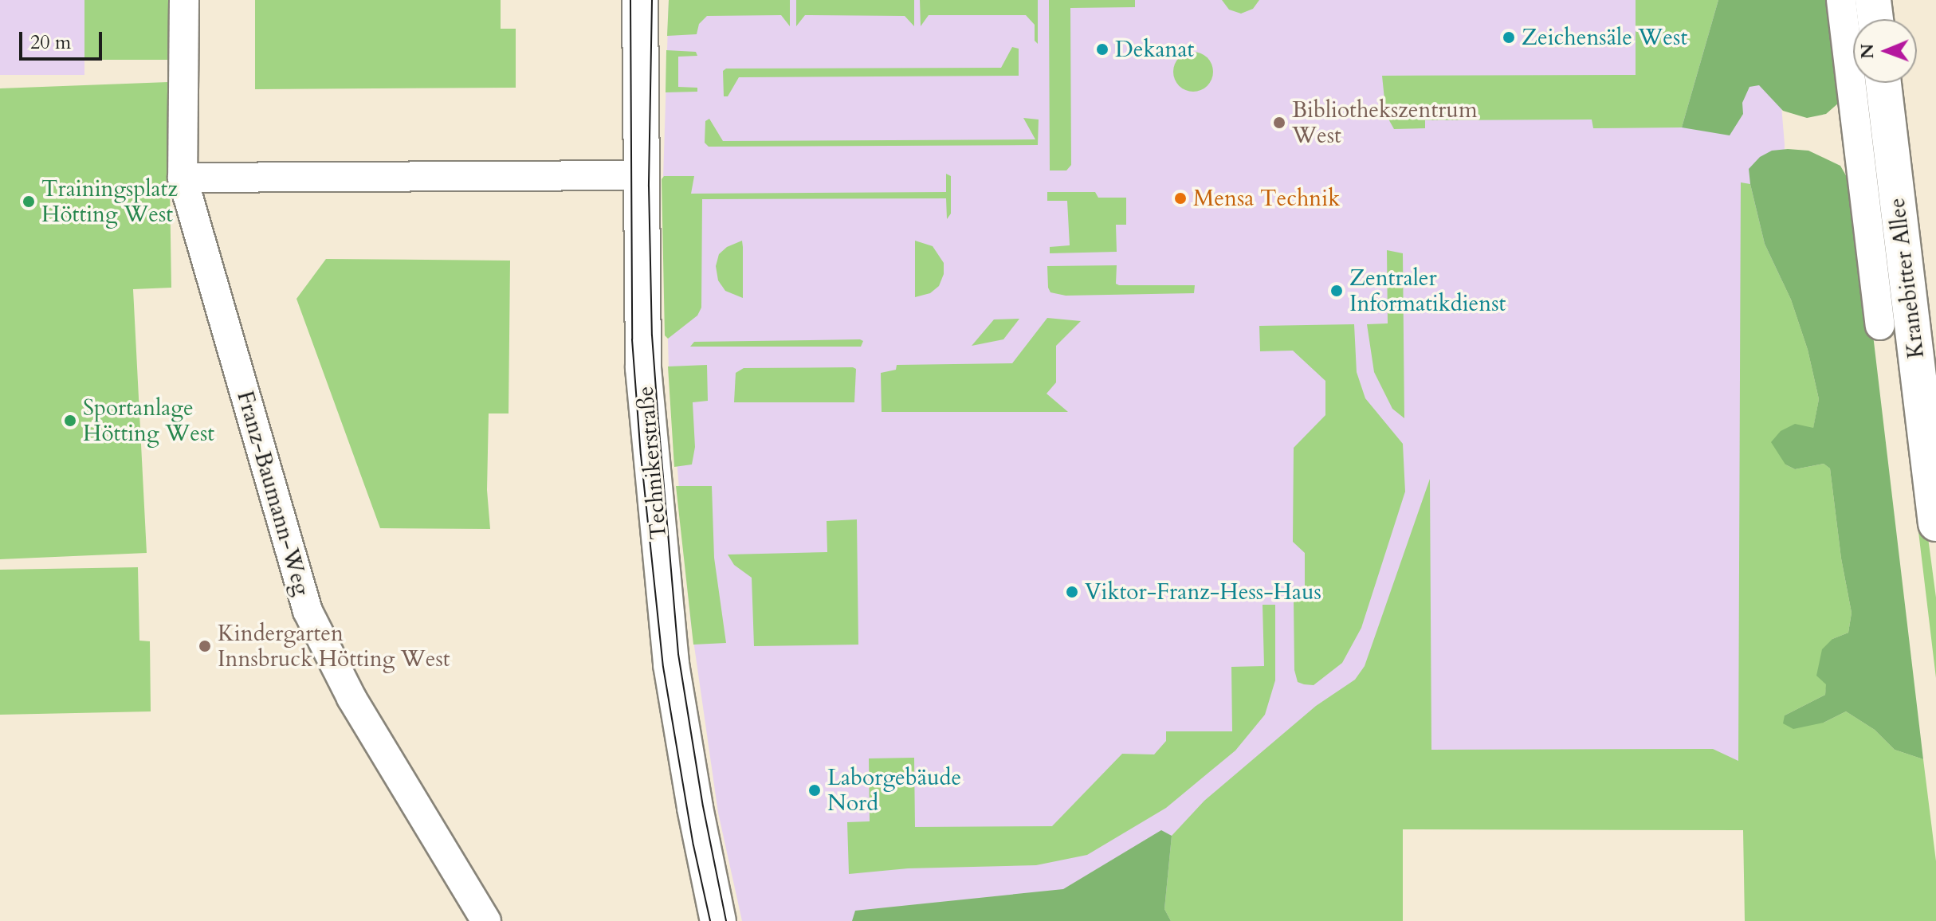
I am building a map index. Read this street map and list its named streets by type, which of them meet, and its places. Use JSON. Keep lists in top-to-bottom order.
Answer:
{
  "streets": {
    "street": ["Kranebitter Allee", "Technikerstraße", "Franz-Baumann-Weg"]
  },
  "places": [
    "Zeichensäle West",
    "Dekanat",
    "Bibliothekszentrum West",
    "Mensa Technik",
    "Trainingsplatz Hötting West",
    "Zentraler Informatikdienst",
    "Sportanlage Hötting West",
    "Viktor-Franz-Hess-Haus",
    "Kindergarten Innsbruck Hötting West",
    "Laborgebäude Nord"
  ],
  "scale_bar": "20 m",
  "north": "left"
}
